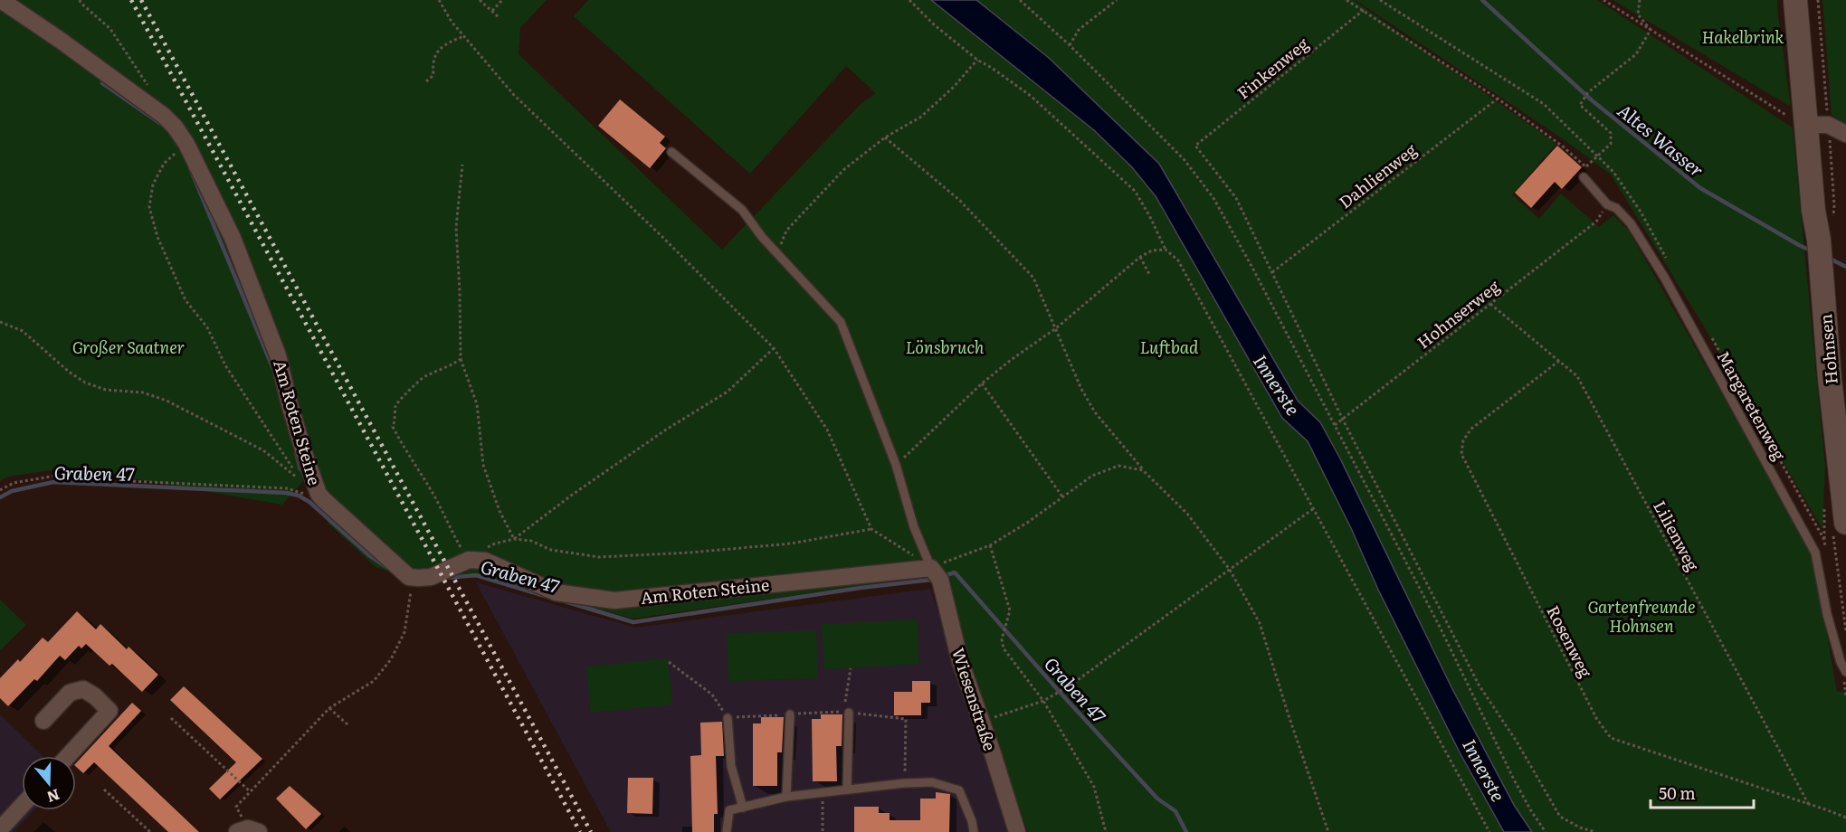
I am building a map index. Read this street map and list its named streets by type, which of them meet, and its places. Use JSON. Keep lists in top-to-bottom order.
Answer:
{
  "streets": {
    "main road": ["Hohnsen"],
    "street": ["Am Roten Steine", "Wiesenstraße"],
    "lane": ["Margaretenweg"],
    "path": [
      "Finkenweg",
      "Dahlienweg",
      "Hohnserweg",
      "Lilienweg",
      "Rosenweg"
    ]
  },
  "crossings": [
    ["Finkenweg", "Dahlienweg"],
    ["Hohnserweg", "Lilienweg"],
    ["Am Roten Steine", "Wiesenstraße"],
    ["Lilienweg", "Rosenweg"]
  ],
  "water": ["Altes Wasser", "Innerste", "Graben 47"],
  "parks": [
    "Hakelbrink",
    "Großer Saatner",
    "Lönsbruch",
    "Luftbad",
    "Gartenfreunde Hohnsen"
  ],
  "scale_bar": "50 m",
  "north": "bottom"
}
